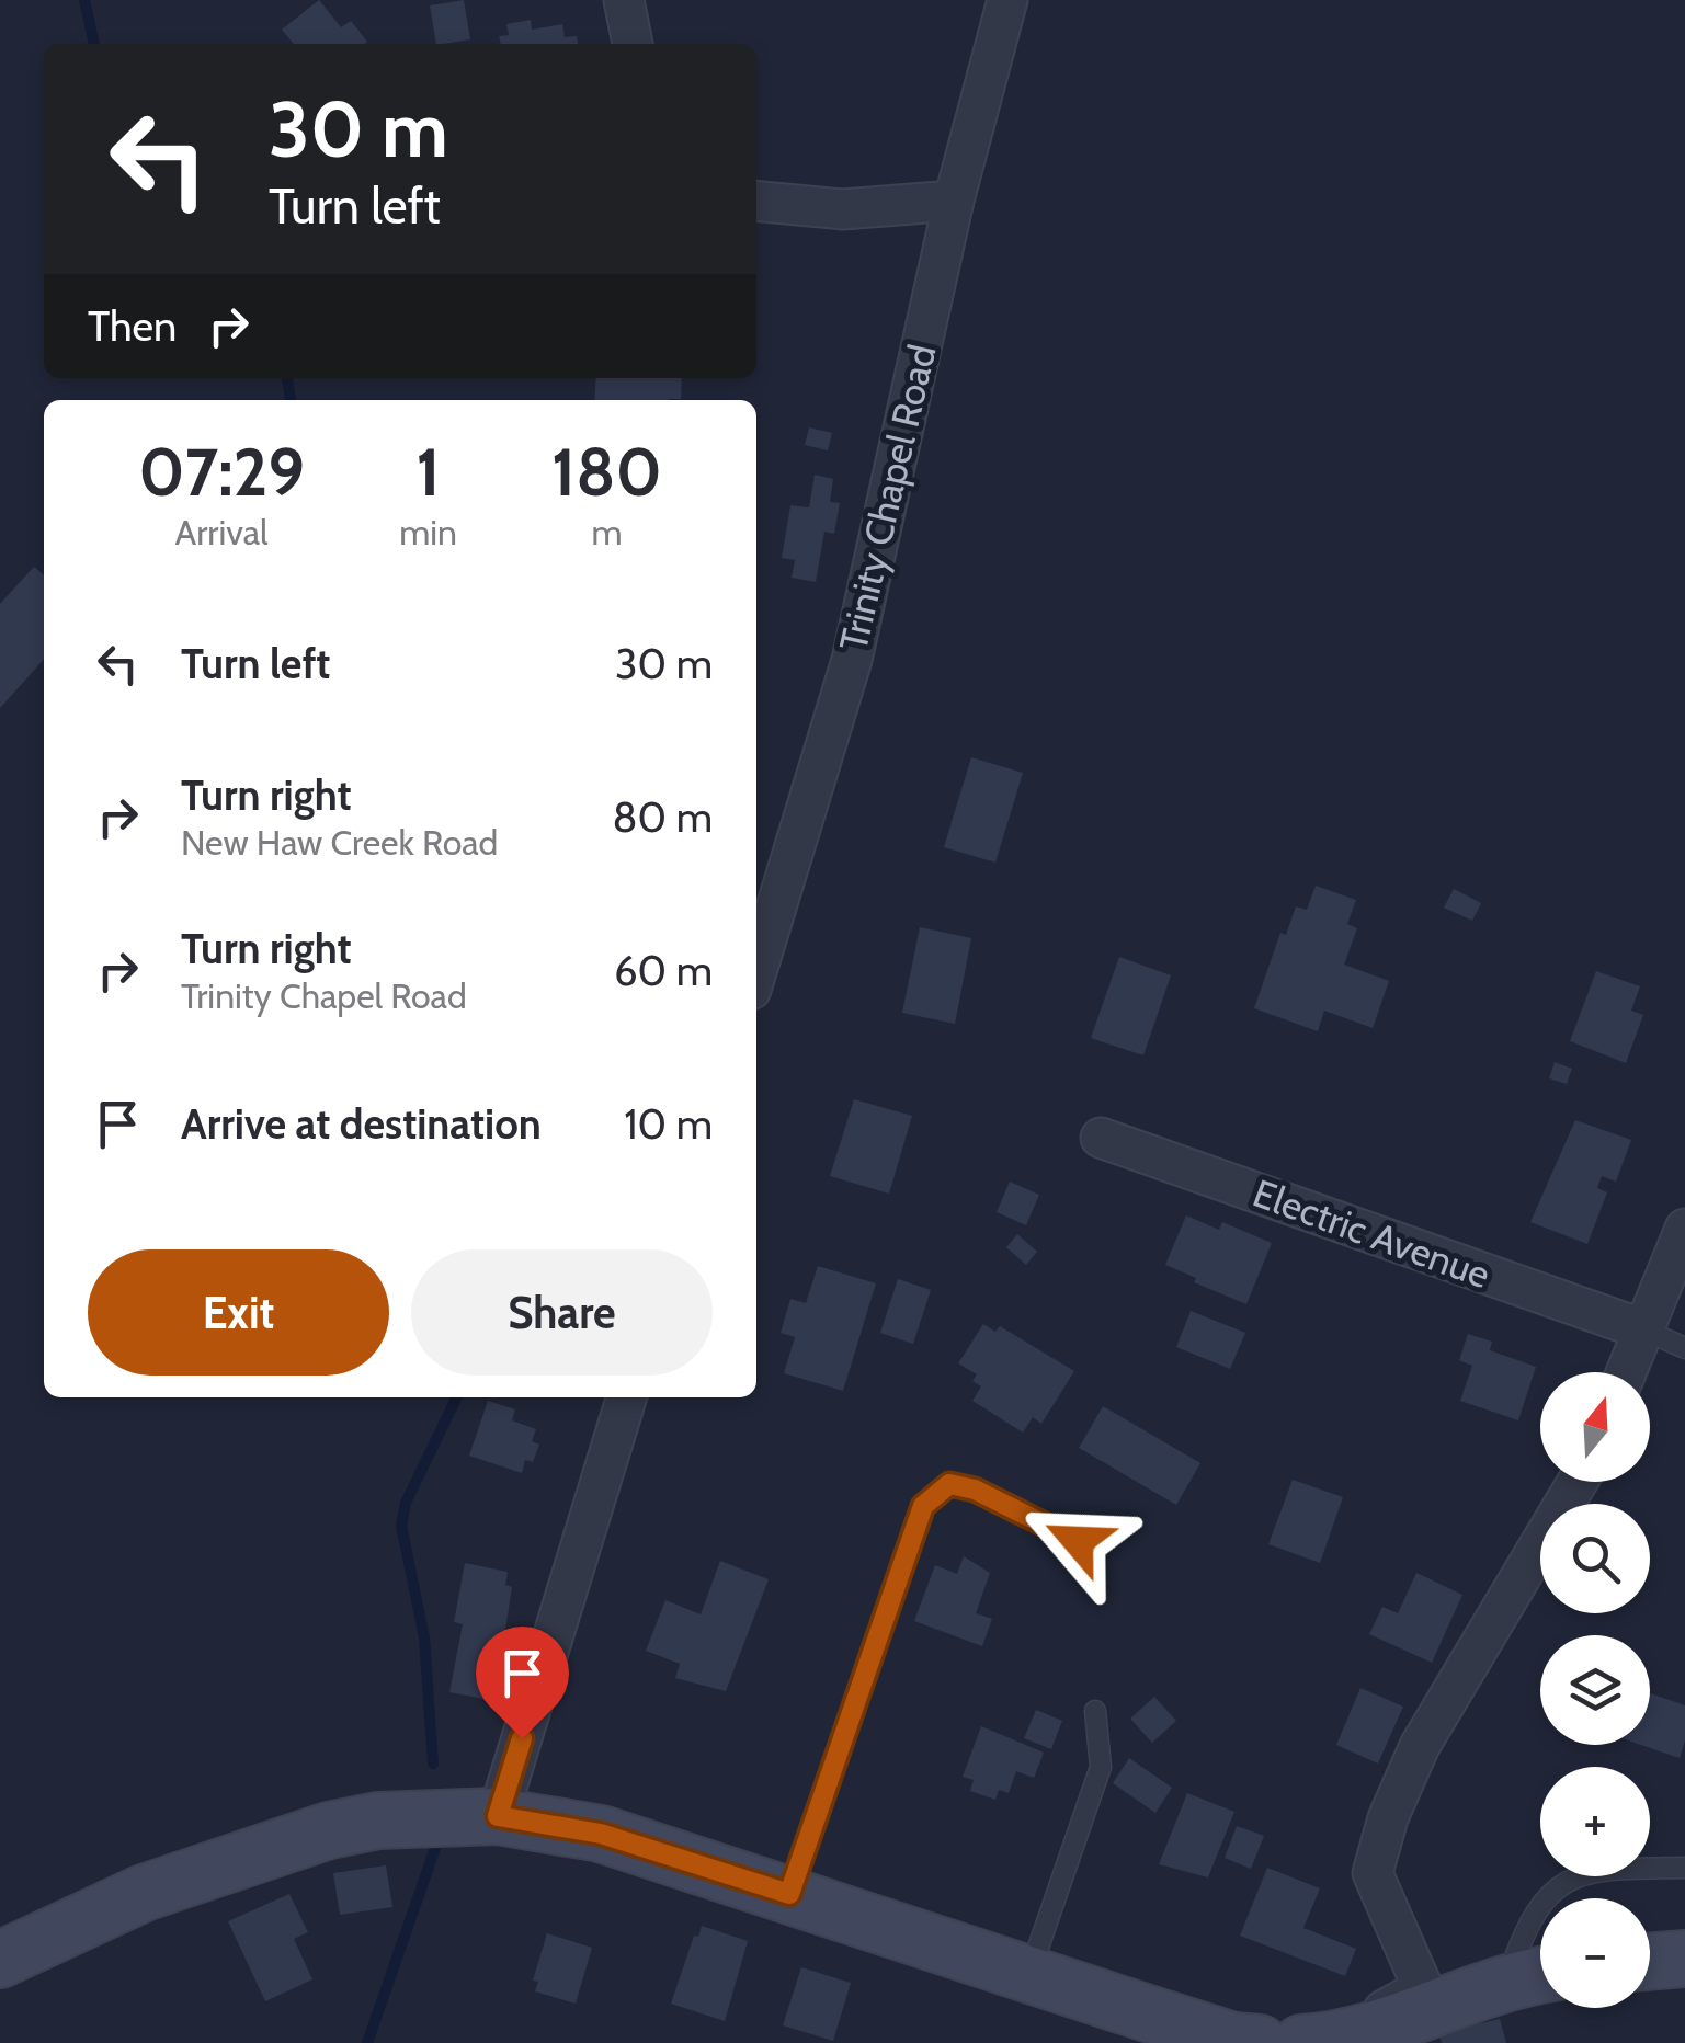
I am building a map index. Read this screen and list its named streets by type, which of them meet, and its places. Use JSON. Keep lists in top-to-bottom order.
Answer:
{
  "streets": {
    "street": ["Trinity Chapel Road", "Electric Avenue"]
  },
  "north": "top",
  "page": {
    "turn": ["30 m", "Turn left"],
    "then": "Then",
    "eta": [
      "07:29",
      "Arrival",
      "1",
      "min",
      "180",
      "m"
    ],
    "list": [
      {
        "name": "Turn left",
        "value": "30 m"
      },
      {
        "name": "Turn right",
        "note": "New Haw Creek Road",
        "value": "80 m"
      },
      {
        "name": "Turn right",
        "note": "Trinity Chapel Road",
        "value": "60 m"
      },
      {
        "name": "Arrive at destination",
        "value": "10 m"
      }
    ],
    "buttons": ["Exit", "Share"],
    "map_buttons": ["+", "−"]
  }
}
